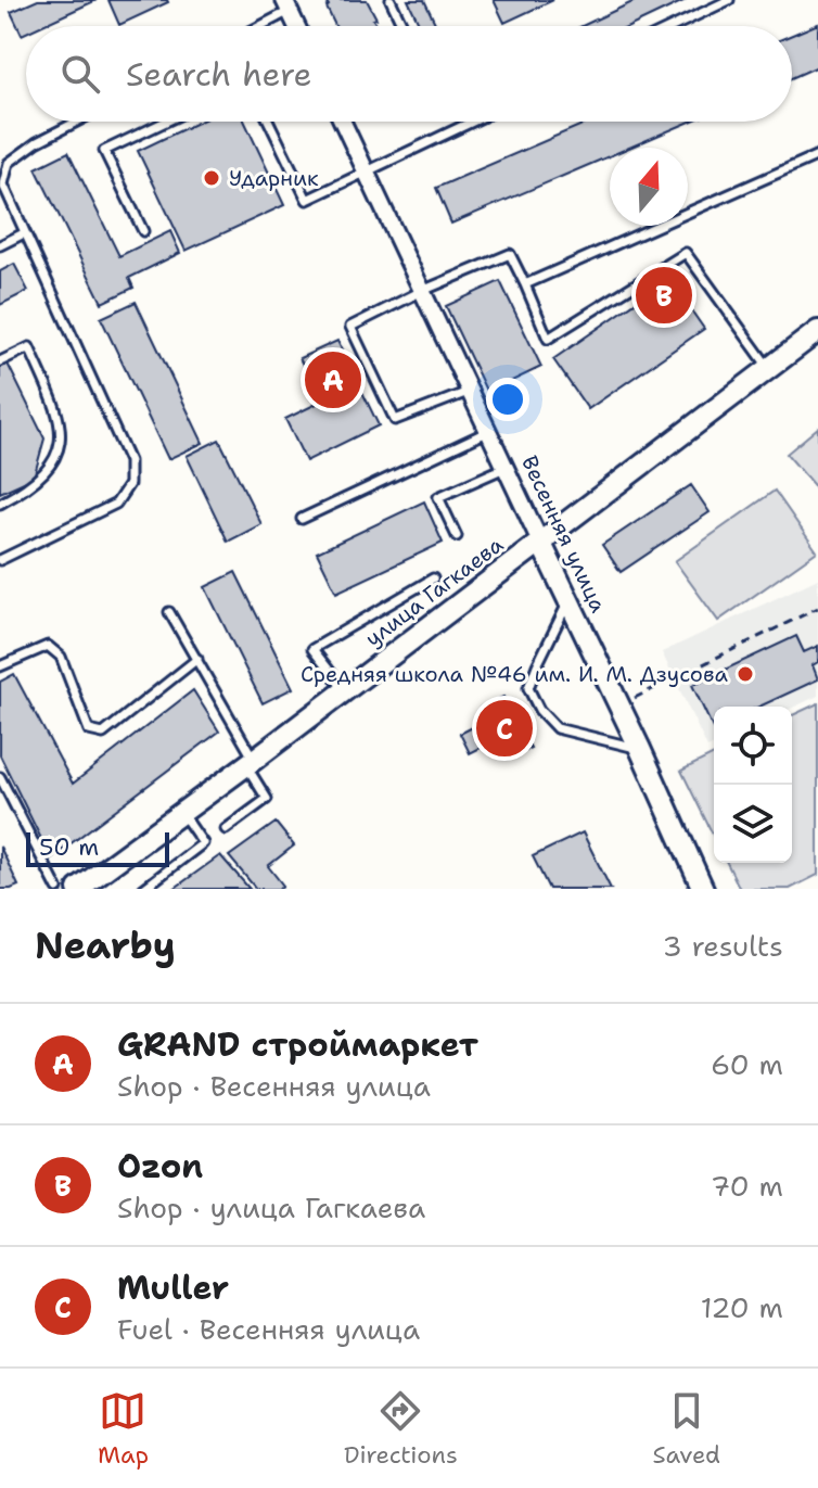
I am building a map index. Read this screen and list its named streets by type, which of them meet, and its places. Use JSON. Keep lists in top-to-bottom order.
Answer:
{
  "streets": {
    "street": ["Весенняя улица", "улица Гагкаева"]
  },
  "crossings": [
    ["Весенняя улица", "улица Гагкаева"]
  ],
  "places": ["Ударник", "Средняя школа №46 им. И. М. Дзусова"],
  "scale_bar": "50 m",
  "north": "top",
  "page": {
    "search": "Search here",
    "pins": ["B", "A", "C"],
    "scale": "50 m",
    "heading": ["Nearby", "3 results"],
    "list": [
      {
        "mark": "A",
        "name": "GRAND строймаркет",
        "note": "Shop · Весенняя улица",
        "value": "60 m"
      },
      {
        "mark": "B",
        "name": "Ozon",
        "note": "Shop · улица Гагкаева",
        "value": "70 m"
      },
      {
        "mark": "C",
        "name": "Muller",
        "note": "Fuel · Весенняя улица",
        "value": "120 m"
      }
    ],
    "nav": ["Map", "Directions", "Saved"]
  }
}
